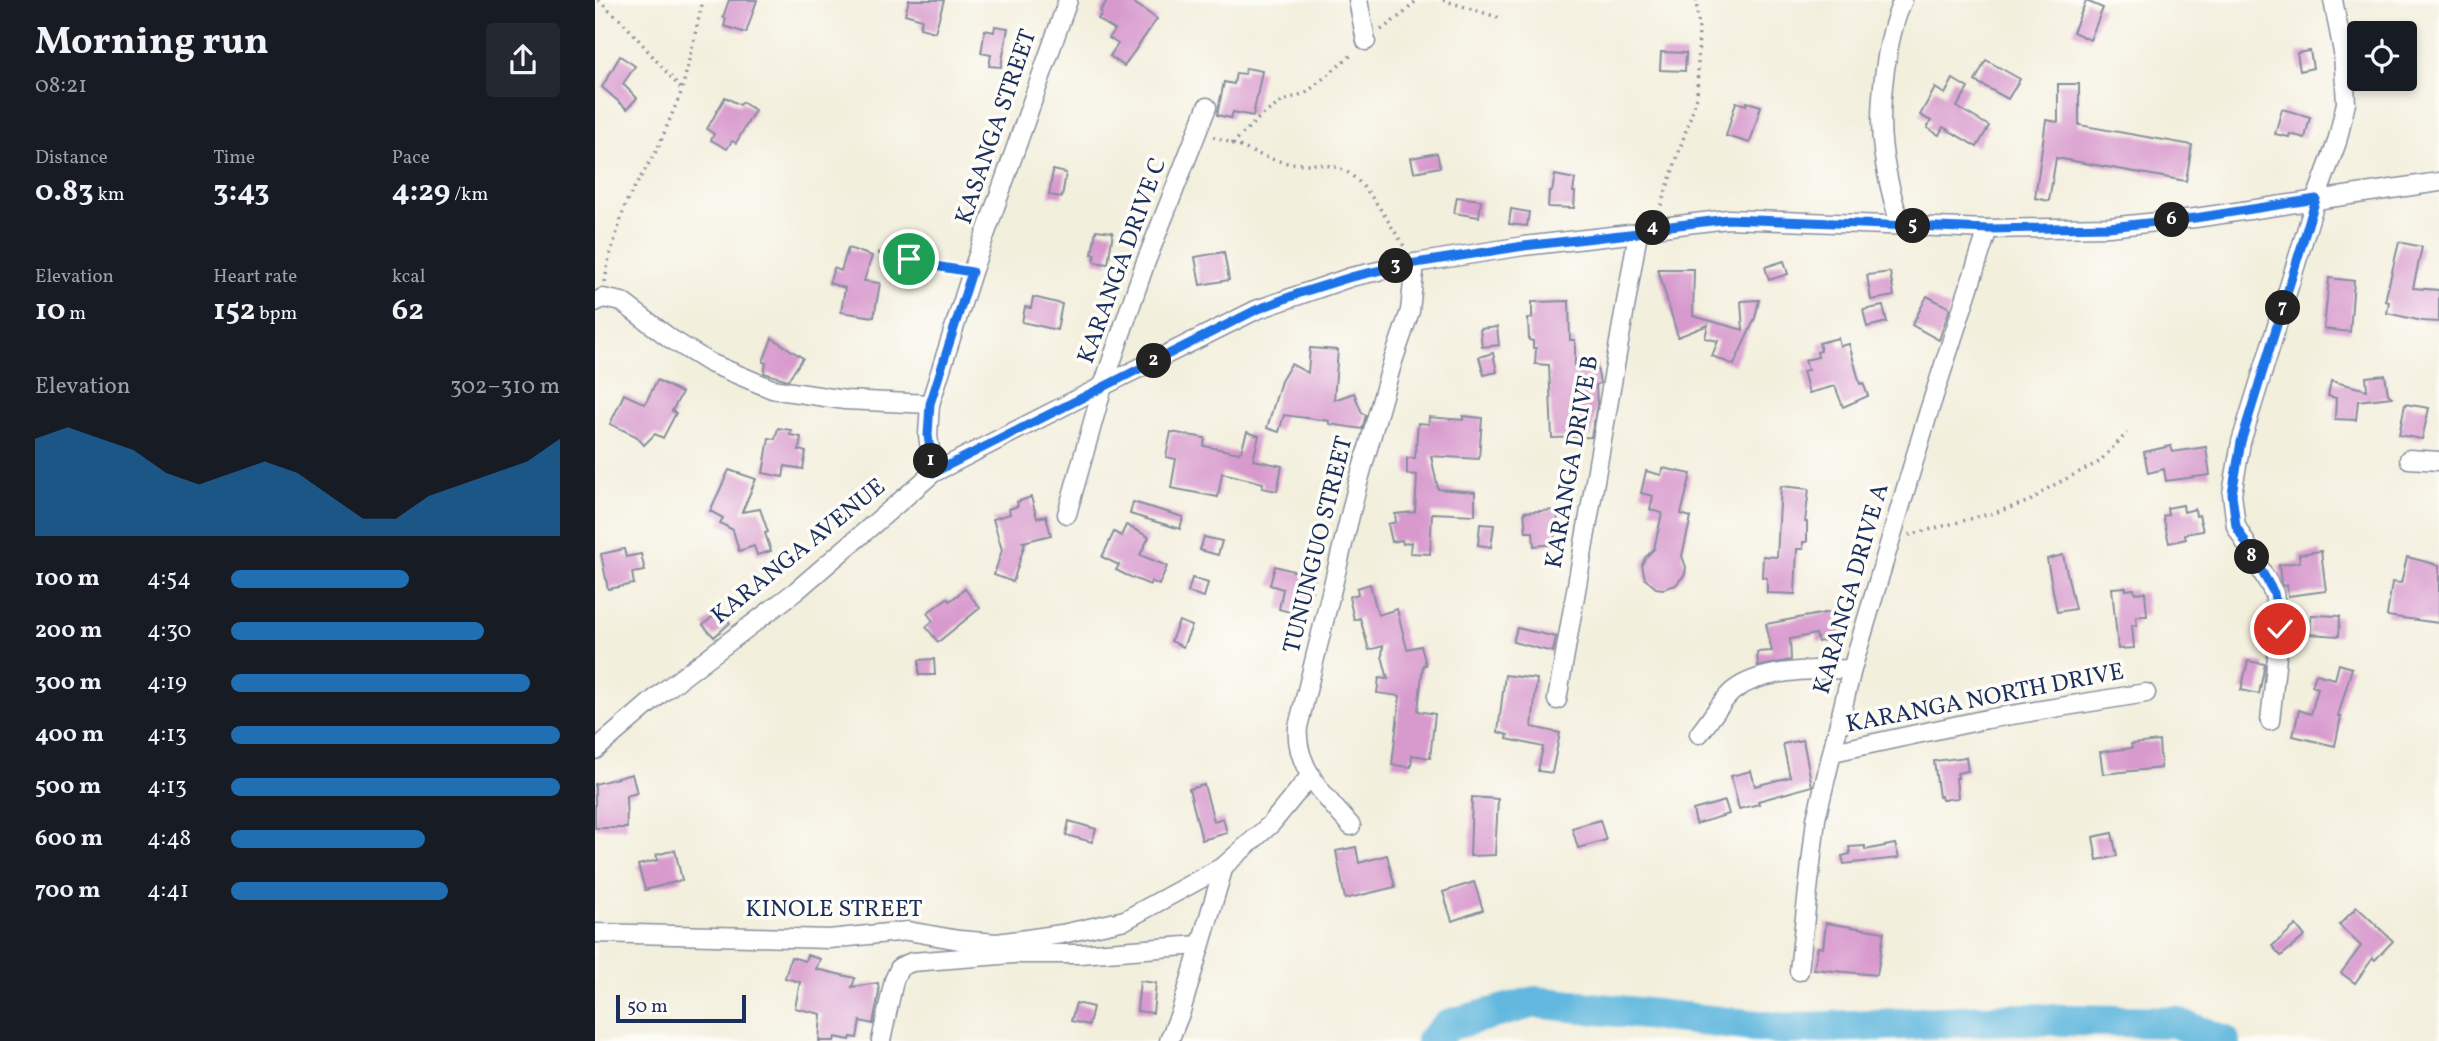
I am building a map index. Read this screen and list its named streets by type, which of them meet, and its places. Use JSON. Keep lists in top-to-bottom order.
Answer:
{
  "streets": {
    "street": [
      "KASANGA STREET",
      "KARANGA DRIVE C",
      "KARANGA DRIVE B",
      "TUNUNGUO STREET",
      "KARANGA AVENUE",
      "KARANGA DRIVE A",
      "KARANGA NORTH DRIVE",
      "KINOLE STREET"
    ]
  },
  "crossings": [
    ["KASANGA STREET", "KARANGA AVENUE"],
    ["KARANGA DRIVE C", "KARANGA AVENUE"],
    ["KARANGA DRIVE B", "KARANGA AVENUE"],
    ["TUNUNGUO STREET", "KARANGA AVENUE"],
    ["TUNUNGUO STREET", "KINOLE STREET"],
    ["KARANGA AVENUE", "KARANGA DRIVE A"],
    ["KARANGA DRIVE A", "KARANGA NORTH DRIVE"]
  ],
  "scale_bar": "50 m",
  "page": {
    "heading": ["Morning run", "08:21"],
    "stats": [
      ["Distance", "0.83 km"],
      ["Time", "3:43"],
      ["Pace", "4:29 /km"],
      ["Elevation", "10 m"],
      ["Heart rate", "152 bpm"],
      ["kcal", "62"]
    ],
    "pins": [
      "6",
      "5",
      "4",
      "3",
      "7",
      "2",
      "1",
      "8"
    ],
    "chart": ["Elevation", "302–310 m"],
    "list": [
      {
        "name": "100 m",
        "note": "4:54"
      },
      {
        "name": "200 m",
        "note": "4:30"
      },
      {
        "name": "300 m",
        "note": "4:19"
      },
      {
        "name": "400 m",
        "note": "4:13"
      },
      {
        "name": "500 m",
        "note": "4:13"
      },
      {
        "name": "600 m",
        "note": "4:48"
      },
      {
        "name": "700 m",
        "note": "4:41"
      }
    ],
    "scale": "50 m"
  }
}
